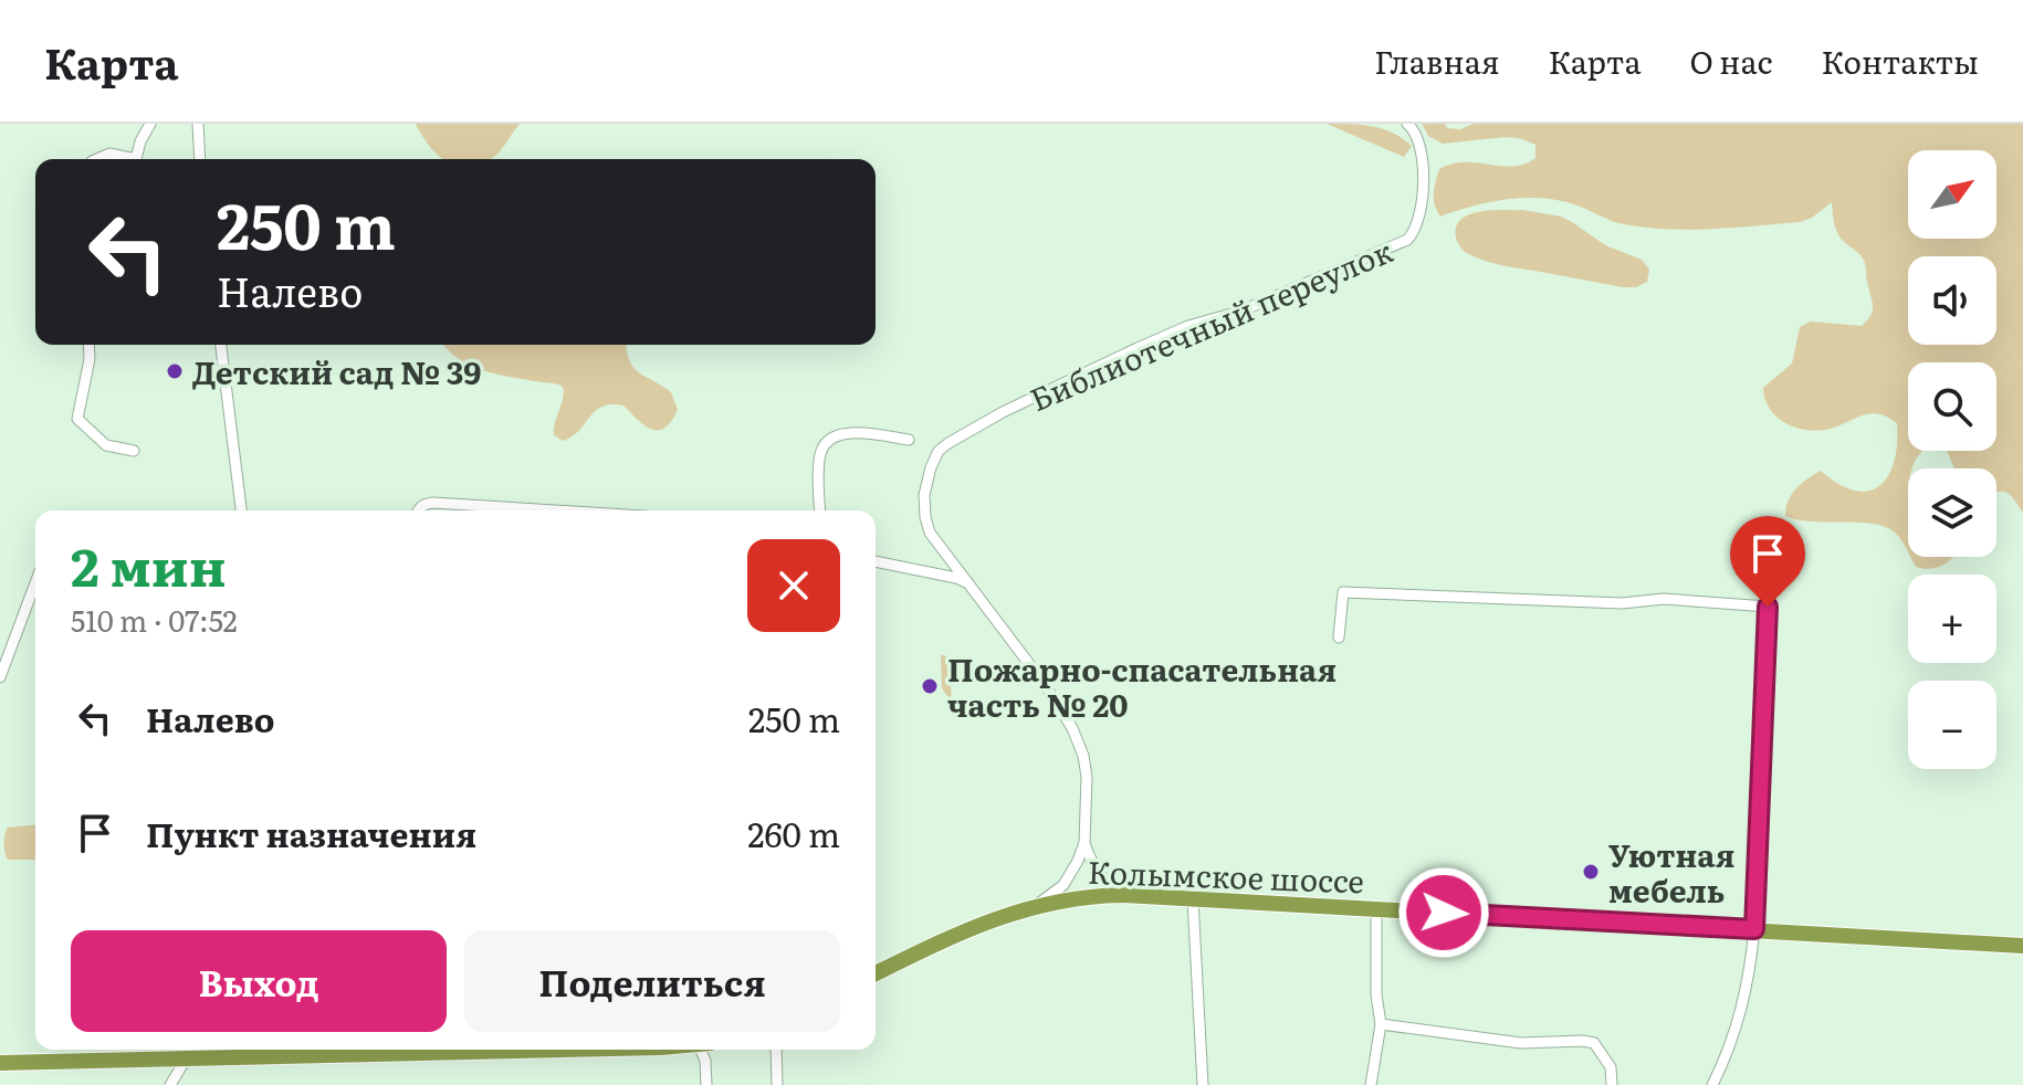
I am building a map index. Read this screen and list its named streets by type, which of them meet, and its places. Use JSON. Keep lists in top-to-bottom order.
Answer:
{
  "streets": {
    "highway": ["Колымское шоссе"],
    "street": ["Библиотечный переулок"]
  },
  "crossings": [
    ["Библиотечный переулок", "Колымское шоссе"]
  ],
  "places": ["Детский сад № 39", "Пожарно-спасательная часть № 20", "Уютная мебель"],
  "north": "top right",
  "page": {
    "header": "Карта",
    "nav": [
      "Главная",
      "Карта",
      "О нас",
      "Контакты"
    ],
    "map_buttons": ["+", "−"],
    "turn": ["250 m", "Налево"],
    "heading": ["2 мин", "510 m · 07:52"],
    "list": [
      {
        "name": "Налево",
        "value": "250 m"
      },
      {
        "name": "Пункт назначения",
        "value": "260 m"
      }
    ],
    "buttons": ["Выход", "Поделиться"]
  }
}
